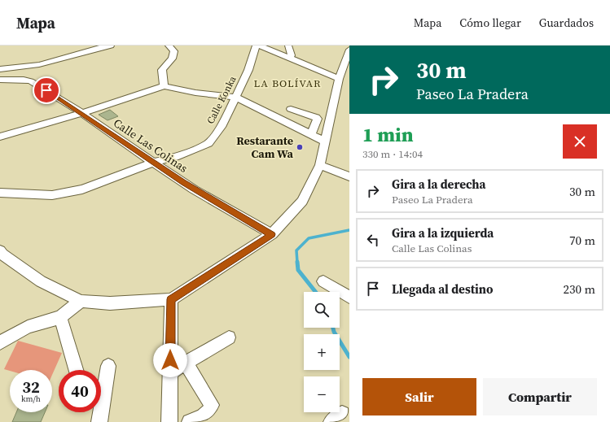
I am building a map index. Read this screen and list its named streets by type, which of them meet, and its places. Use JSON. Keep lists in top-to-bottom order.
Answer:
{
  "streets": {
    "street": ["Calle Konka", "Calle Las Colinas"]
  },
  "crossings": [
    ["Calle Konka", "Calle Las Colinas"]
  ],
  "districts": ["LA BOLÍVAR"],
  "places": ["Restarante Cam Wa"],
  "page": {
    "header": "Mapa",
    "nav": ["Mapa", "Cómo llegar", "Guardados"],
    "turn": ["30 m", "Paseo La Pradera"],
    "heading": ["1 min", "330 m · 14:04"],
    "list": [
      {
        "name": "Gira a la derecha",
        "note": "Paseo La Pradera",
        "value": "30 m"
      },
      {
        "name": "Gira a la izquierda",
        "note": "Calle Las Colinas",
        "value": "70 m"
      },
      {
        "name": "Llegada al destino",
        "value": "230 m"
      }
    ],
    "map_buttons": ["+", "−"],
    "speed": "32 km/h",
    "limit": "40",
    "buttons": ["Salir", "Compartir"]
  }
}
